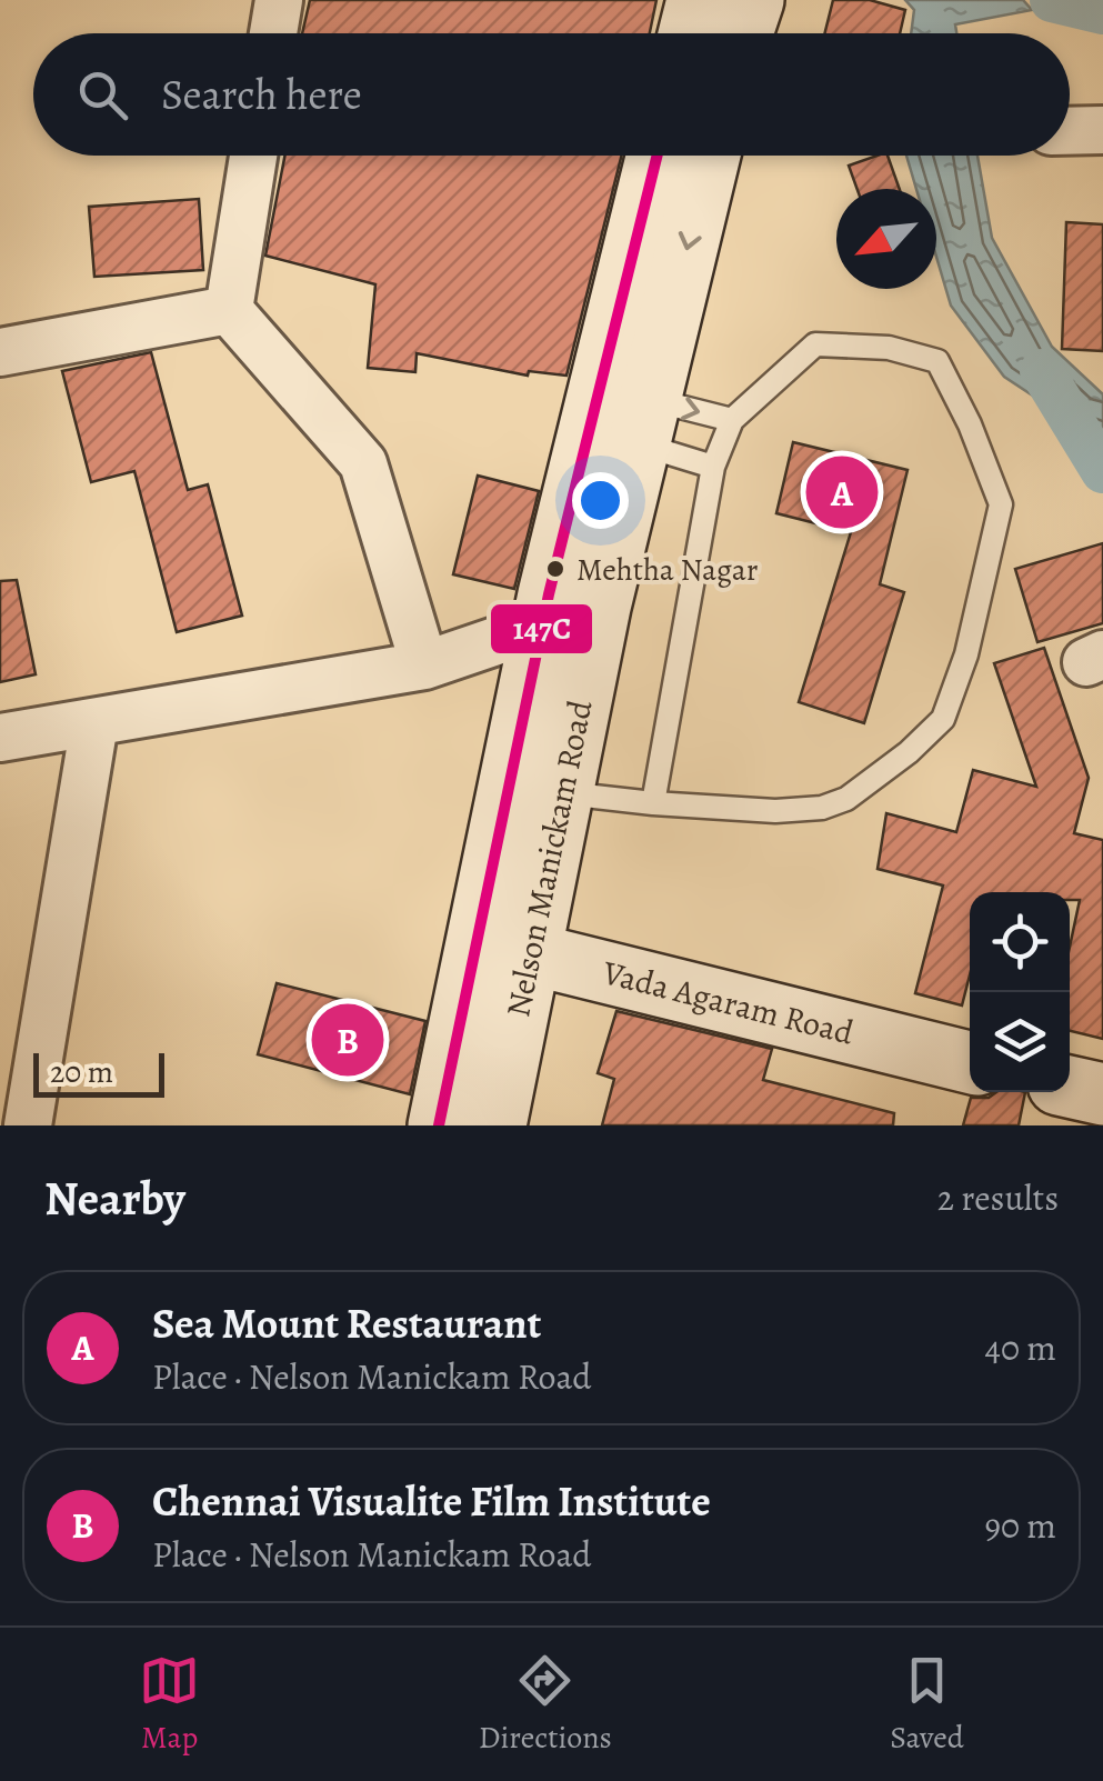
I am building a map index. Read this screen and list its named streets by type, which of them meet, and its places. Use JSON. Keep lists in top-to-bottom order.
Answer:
{
  "streets": {
    "main road": ["Nelson Manickam Road", "Vada Agaram Road"]
  },
  "crossings": [
    ["Nelson Manickam Road", "Vada Agaram Road"]
  ],
  "places": ["Mehtha Nagar"],
  "lines": ["transit line 147C"],
  "scale_bar": "20 m",
  "north": "bottom left",
  "page": {
    "search": "Search here",
    "pins": ["A", "B"],
    "scale": "20 m",
    "heading": ["Nearby", "2 results"],
    "list": [
      {
        "mark": "A",
        "name": "Sea Mount Restaurant",
        "note": "Place · Nelson Manickam Road",
        "value": "40 m"
      },
      {
        "mark": "B",
        "name": "Chennai Visualite Film Institute",
        "note": "Place · Nelson Manickam Road",
        "value": "90 m"
      }
    ],
    "nav": ["Map", "Directions", "Saved"]
  }
}
